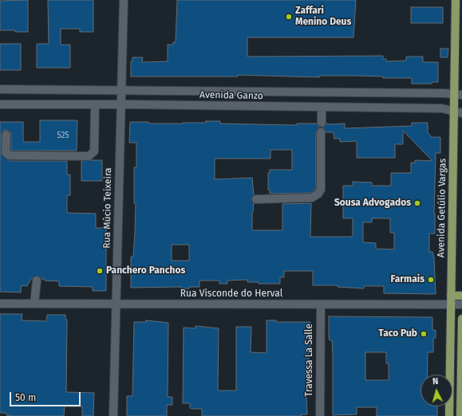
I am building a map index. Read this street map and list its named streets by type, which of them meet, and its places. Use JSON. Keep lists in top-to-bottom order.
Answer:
{
  "streets": {
    "main road": ["Avenida Getúlio Vargas"],
    "street": [
      "Avenida Ganzo",
      "Rua Múcio Teixeira",
      "Rua Visconde do Herval",
      "Travessa La Salle"
    ]
  },
  "crossings": [
    ["Avenida Ganzo", "Rua Múcio Teixeira"],
    ["Avenida Ganzo", "Avenida Getúlio Vargas"],
    ["Rua Múcio Teixeira", "Rua Visconde do Herval"],
    ["Avenida Getúlio Vargas", "Rua Visconde do Herval"],
    ["Rua Visconde do Herval", "Travessa La Salle"]
  ],
  "places": [
    "Zaffari Menino Deus",
    "Sousa Advogados",
    "Panchero Panchos",
    "Farmais",
    "Taco Pub"
  ],
  "house_numbers": ["525"],
  "scale_bar": "50 m",
  "north": "top"
}
